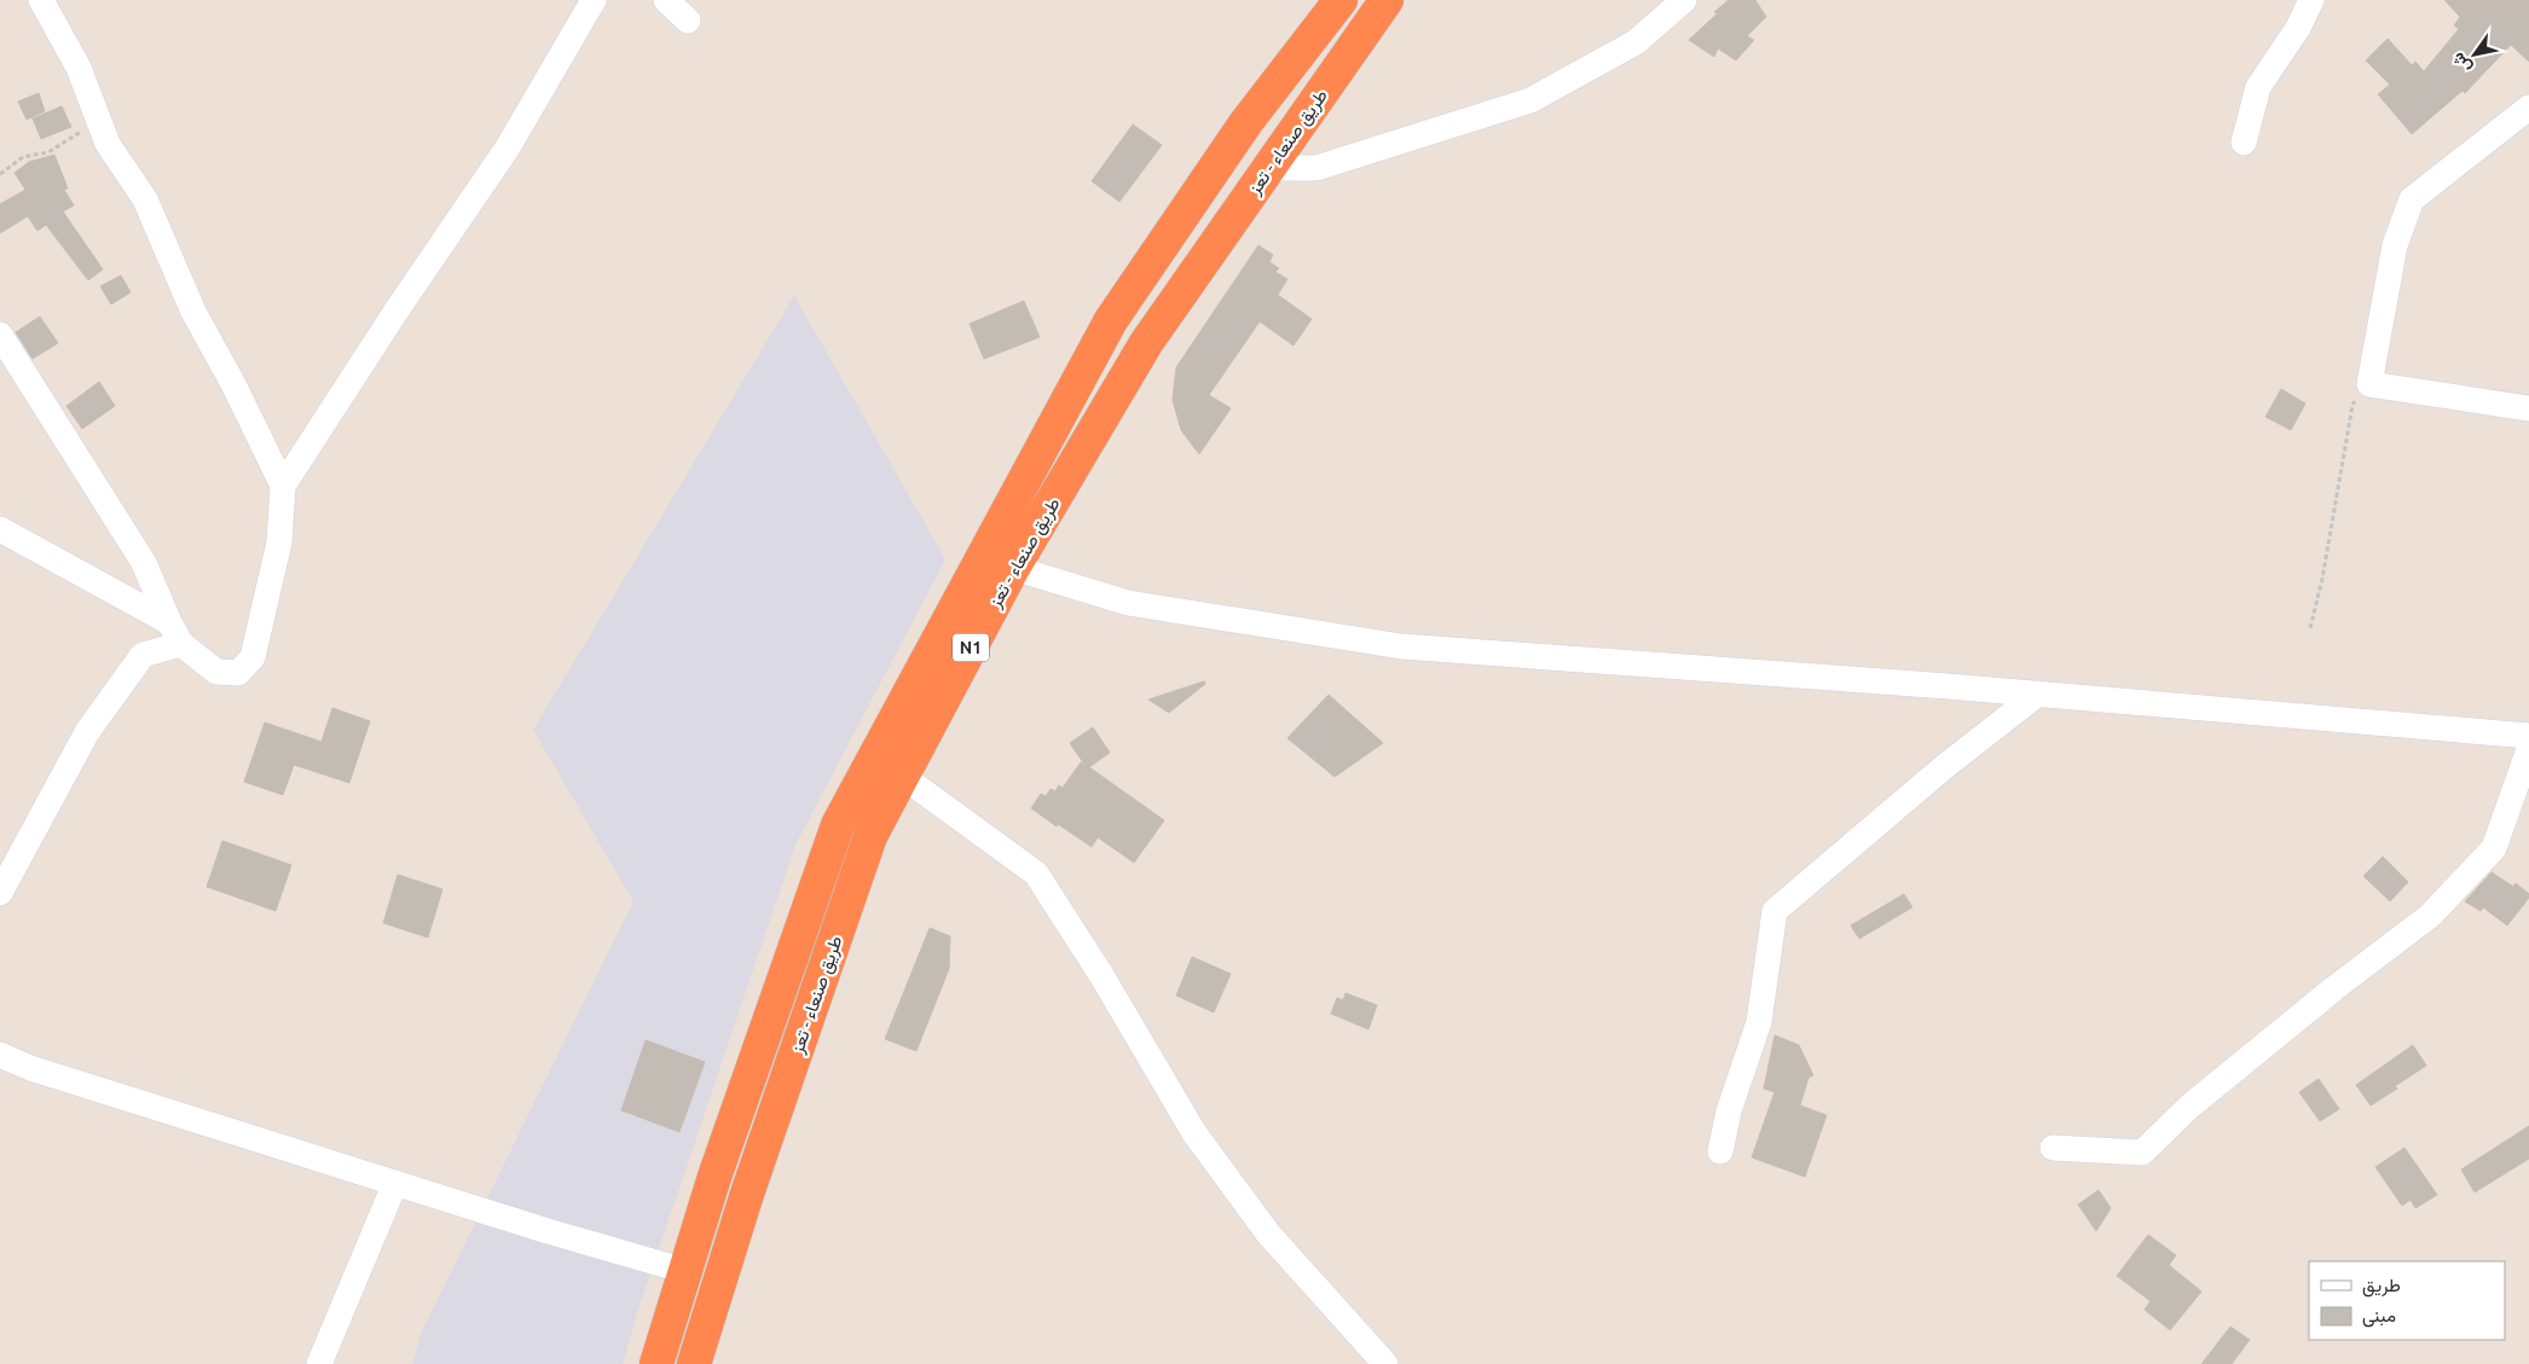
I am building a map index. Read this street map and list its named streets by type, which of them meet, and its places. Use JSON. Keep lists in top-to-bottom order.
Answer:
{
  "streets": {
    "highway": ["طريق صنعاء - تعز", "N1"]
  },
  "legend": ["طريق", "مبنى"],
  "north": "bottom left"
}
